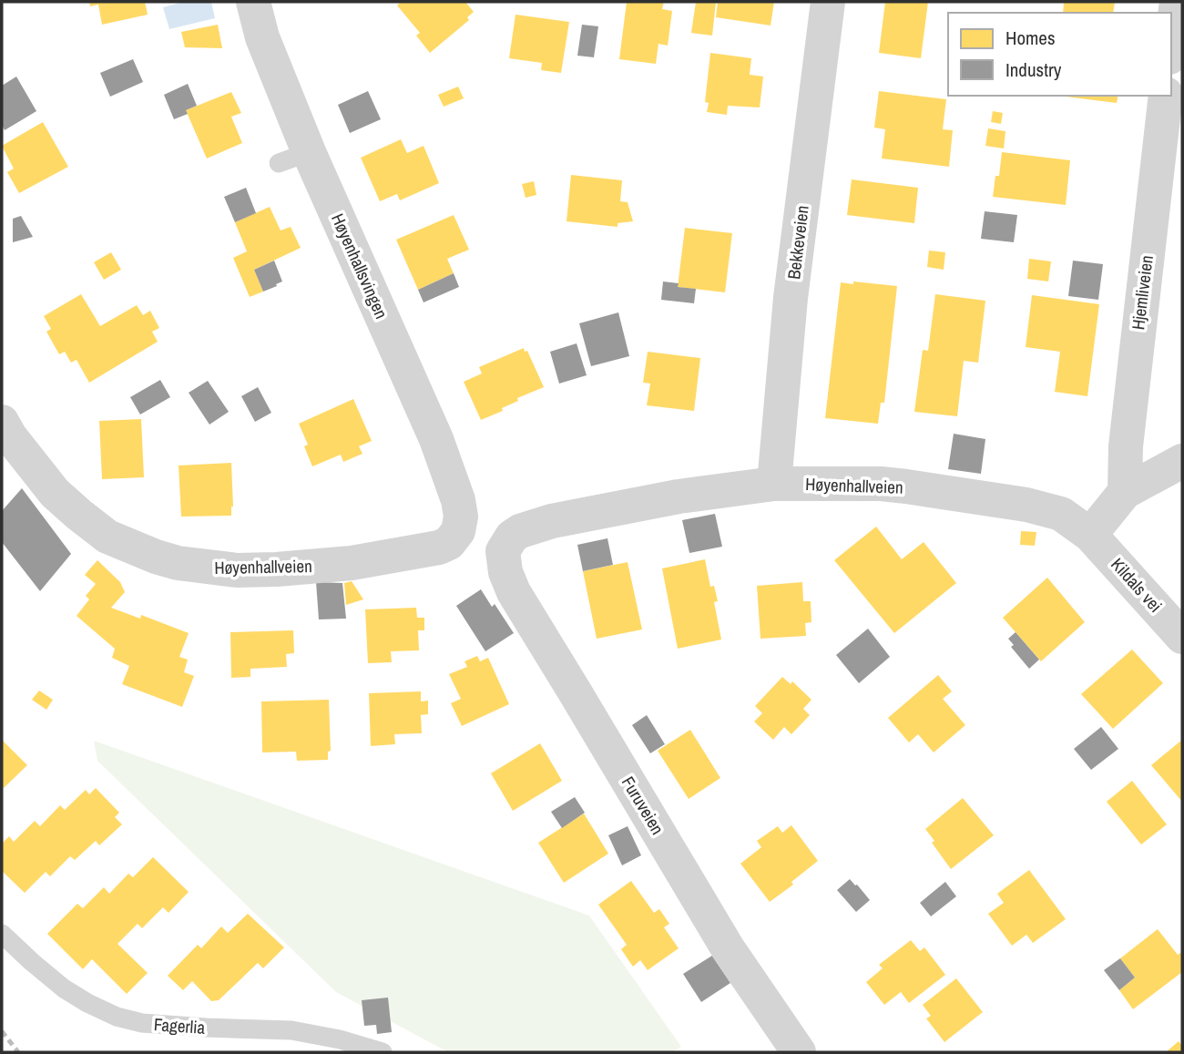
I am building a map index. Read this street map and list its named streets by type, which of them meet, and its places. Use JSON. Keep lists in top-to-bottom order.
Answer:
{
  "streets": {
    "street": [
      "Bekkeveien",
      "Høyenhallsvingen",
      "Hjemliveien",
      "Høyenhallveien",
      "Kildals vei",
      "Furuveien"
    ],
    "lane": ["Fagerlia"]
  },
  "crossings": [
    ["Bekkeveien", "Høyenhallveien"],
    ["Høyenhallsvingen", "Høyenhallveien"],
    ["Høyenhallveien", "Kildals vei"],
    ["Høyenhallveien", "Furuveien"]
  ],
  "legend": ["Homes", "Industry"]
}
